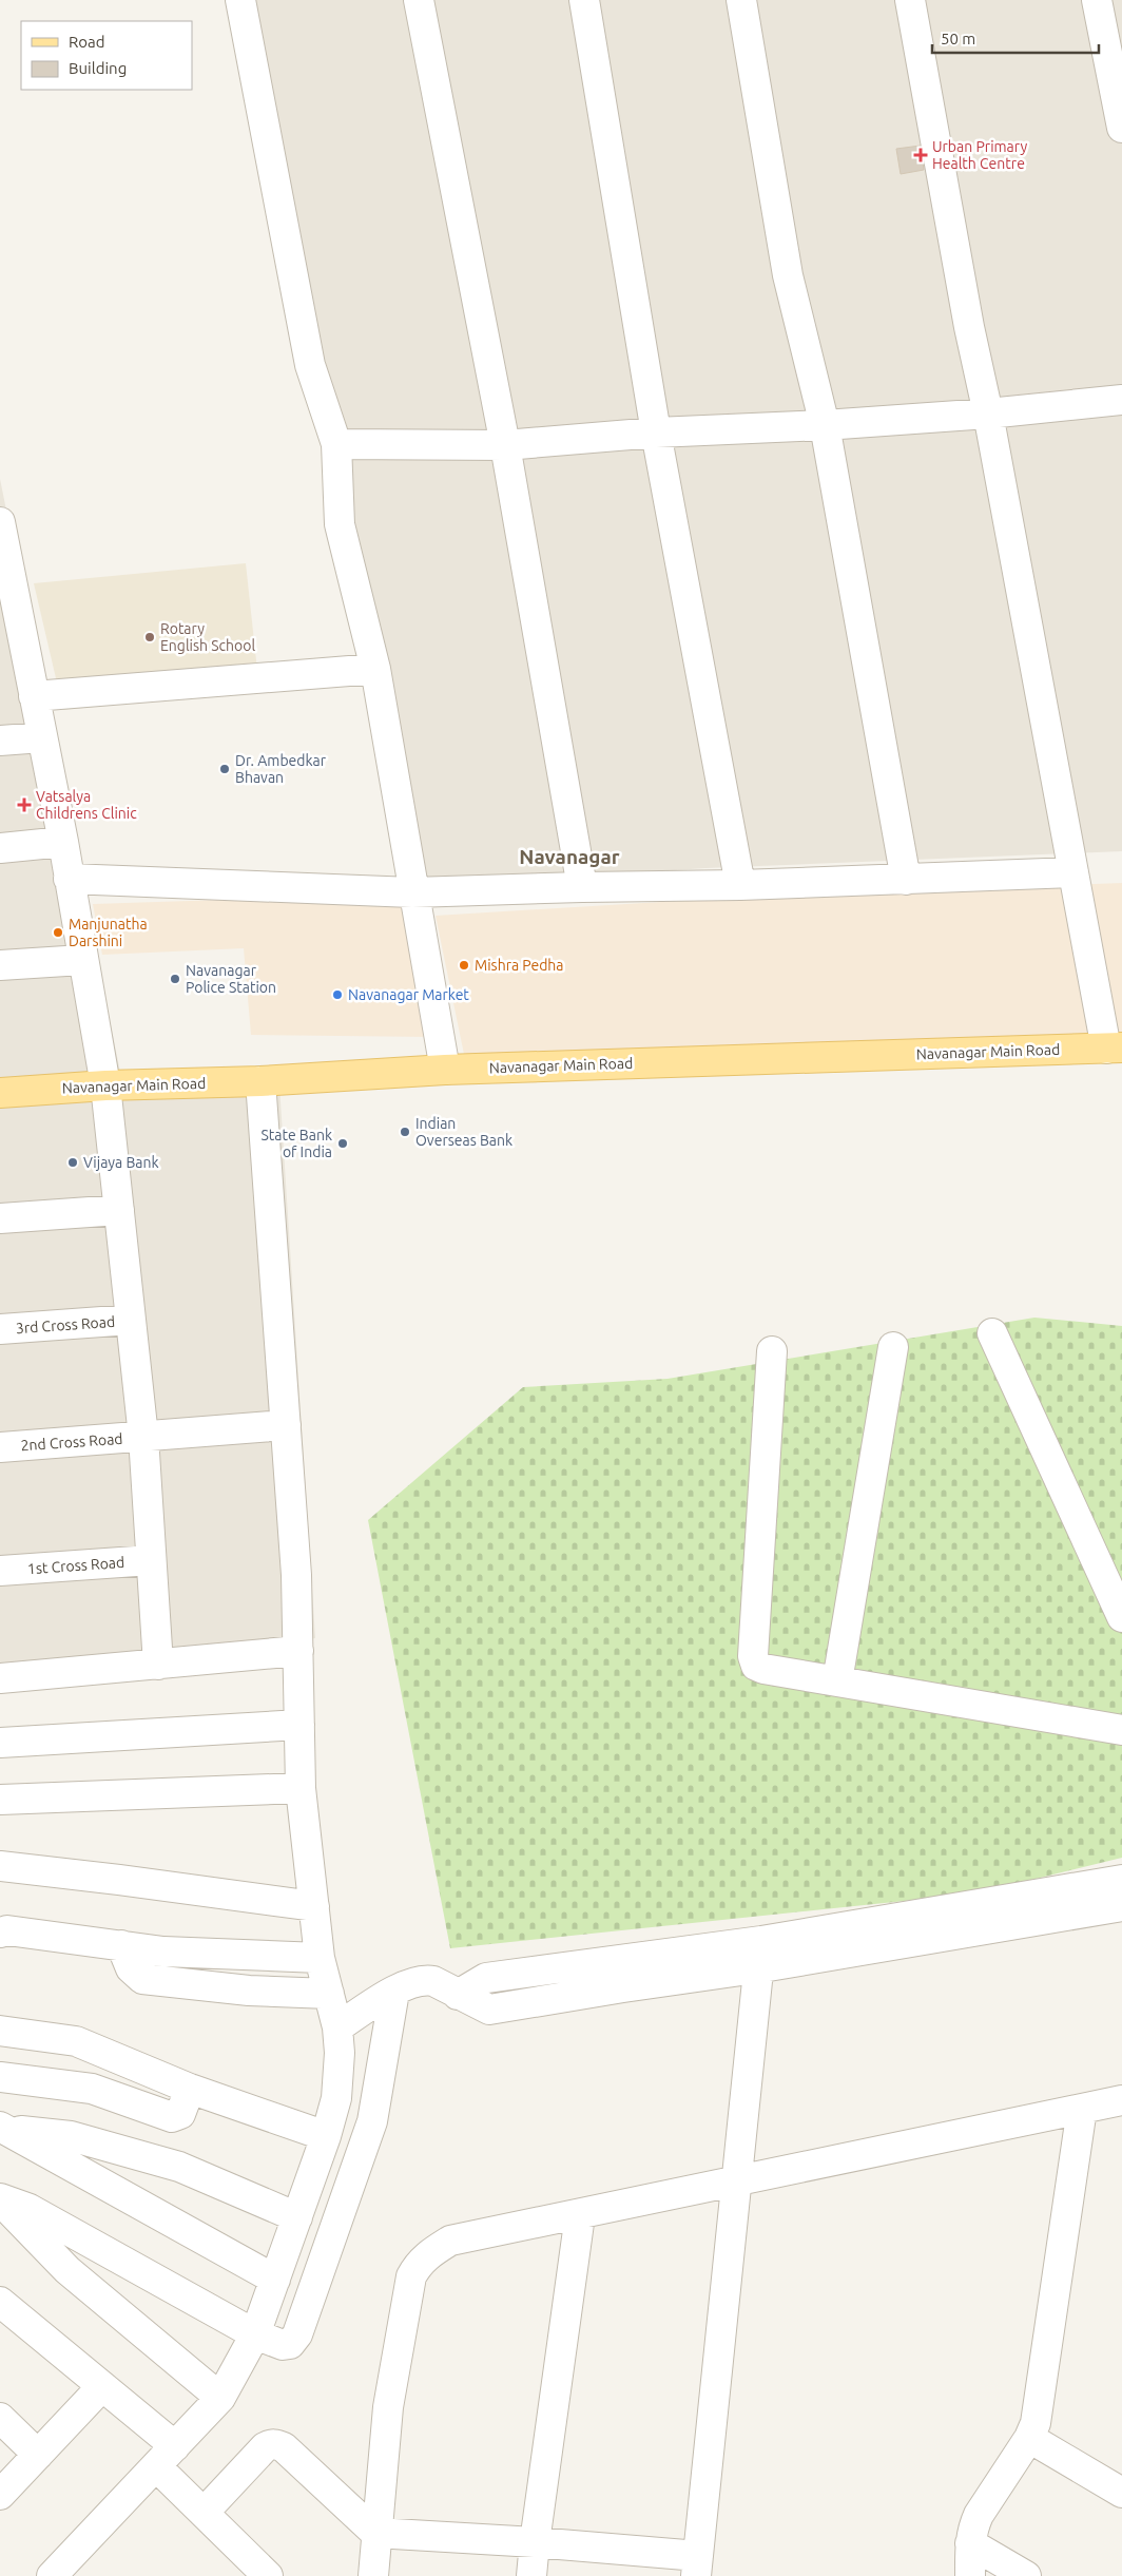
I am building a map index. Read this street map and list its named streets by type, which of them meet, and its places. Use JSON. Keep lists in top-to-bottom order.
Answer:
{
  "streets": {
    "main road": ["Navanagar Main Road"],
    "street": ["3rd Cross Road", "2nd Cross Road", "1st Cross Road"]
  },
  "districts": ["Navanagar"],
  "places": {
    "health": ["Urban Primary Health Centre", "Vatsalya Childrens Clinic"],
    "other": [
      "Rotary English School",
      "Dr. Ambedkar Bhavan",
      "Manjunatha Darshini",
      "Mishra Pedha",
      "Navanagar Police Station",
      "Navanagar Market",
      "Indian Overseas Bank",
      "State Bank of India",
      "Vijaya Bank"
    ]
  },
  "legend": ["Road", "Building"],
  "scale_bar": "50 m"
}
